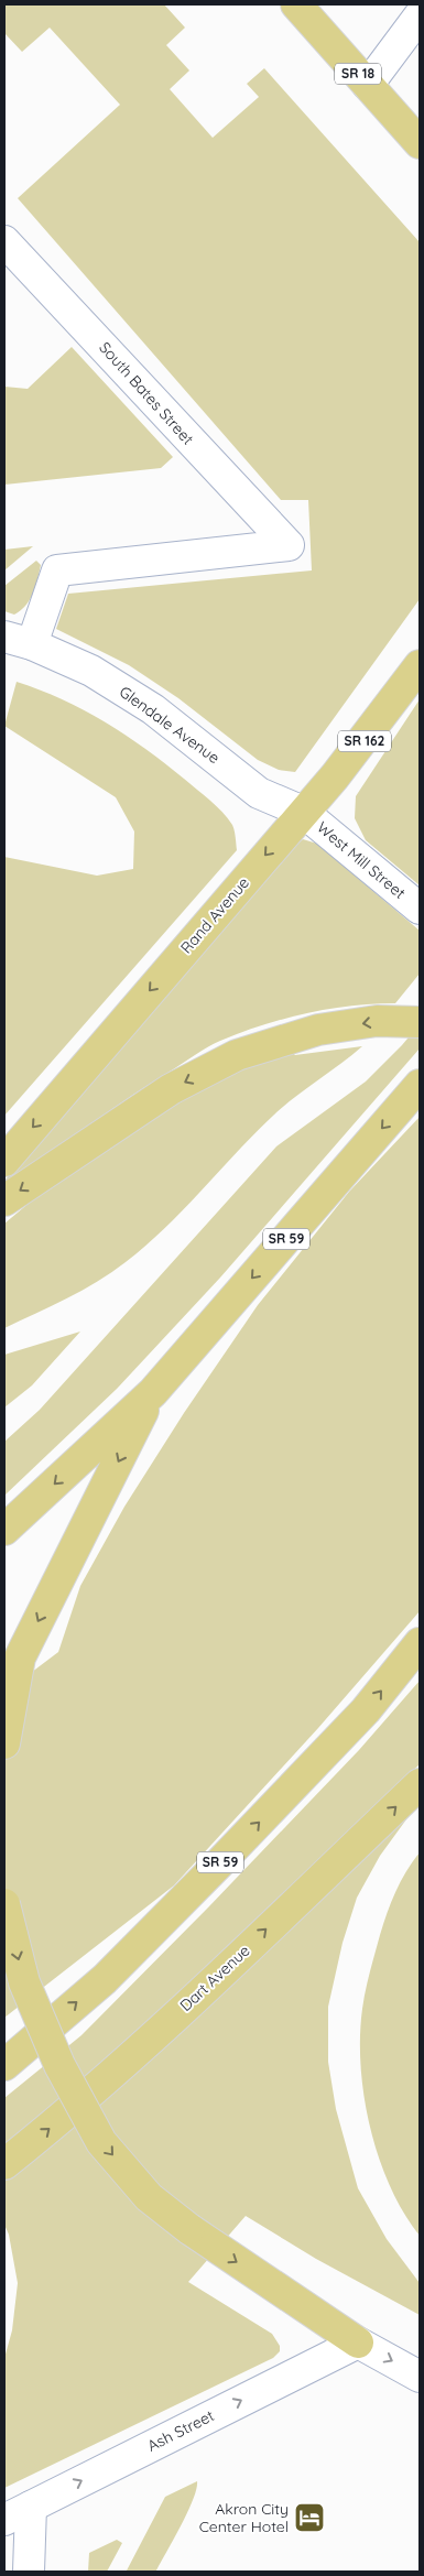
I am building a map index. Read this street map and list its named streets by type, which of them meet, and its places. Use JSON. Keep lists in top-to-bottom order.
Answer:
{
  "streets": {
    "main road": [
      "SR 18",
      "SR 162",
      "Rand Avenue",
      "SR 59",
      "Dart Avenue"
    ],
    "street": [
      "South Bates Street",
      "Glendale Avenue",
      "West Mill Street",
      "Ash Street"
    ]
  },
  "crossings": [
    ["South Bates Street", "Glendale Avenue"],
    ["Glendale Avenue", "West Mill Street"],
    ["Glendale Avenue", "Rand Avenue"],
    ["West Mill Street", "Rand Avenue"]
  ],
  "one_way": ["Ash Street"],
  "places": {
    "hotel": ["Akron City Center Hotel"]
  }
}
